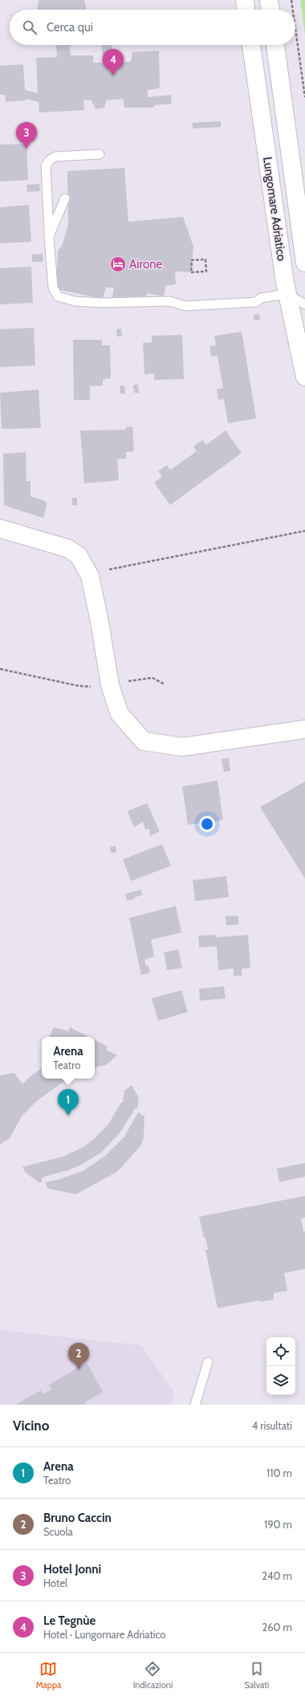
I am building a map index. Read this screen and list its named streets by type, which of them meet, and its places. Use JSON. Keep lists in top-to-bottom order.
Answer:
{
  "streets": {
    "street": ["Lungomare Adriatico"]
  },
  "places": {
    "hotel": ["Airone"]
  },
  "page": {
    "search": "Cerca qui",
    "pins": [
      "4",
      "3",
      "1",
      "2"
    ],
    "popup": ["Arena", "Teatro"],
    "heading": ["Vicino", "4 risultati"],
    "list": [
      {
        "mark": "1",
        "name": "Arena",
        "note": "Teatro",
        "value": "110 m"
      },
      {
        "mark": "2",
        "name": "Bruno Caccin",
        "note": "Scuola",
        "value": "190 m"
      },
      {
        "mark": "3",
        "name": "Hotel Jonni",
        "note": "Hotel",
        "value": "240 m"
      },
      {
        "mark": "4",
        "name": "Le Tegnùe",
        "note": "Hotel · Lungomare Adriatico",
        "value": "260 m"
      }
    ],
    "nav": ["Mappa", "Indicazioni", "Salvati"]
  }
}
